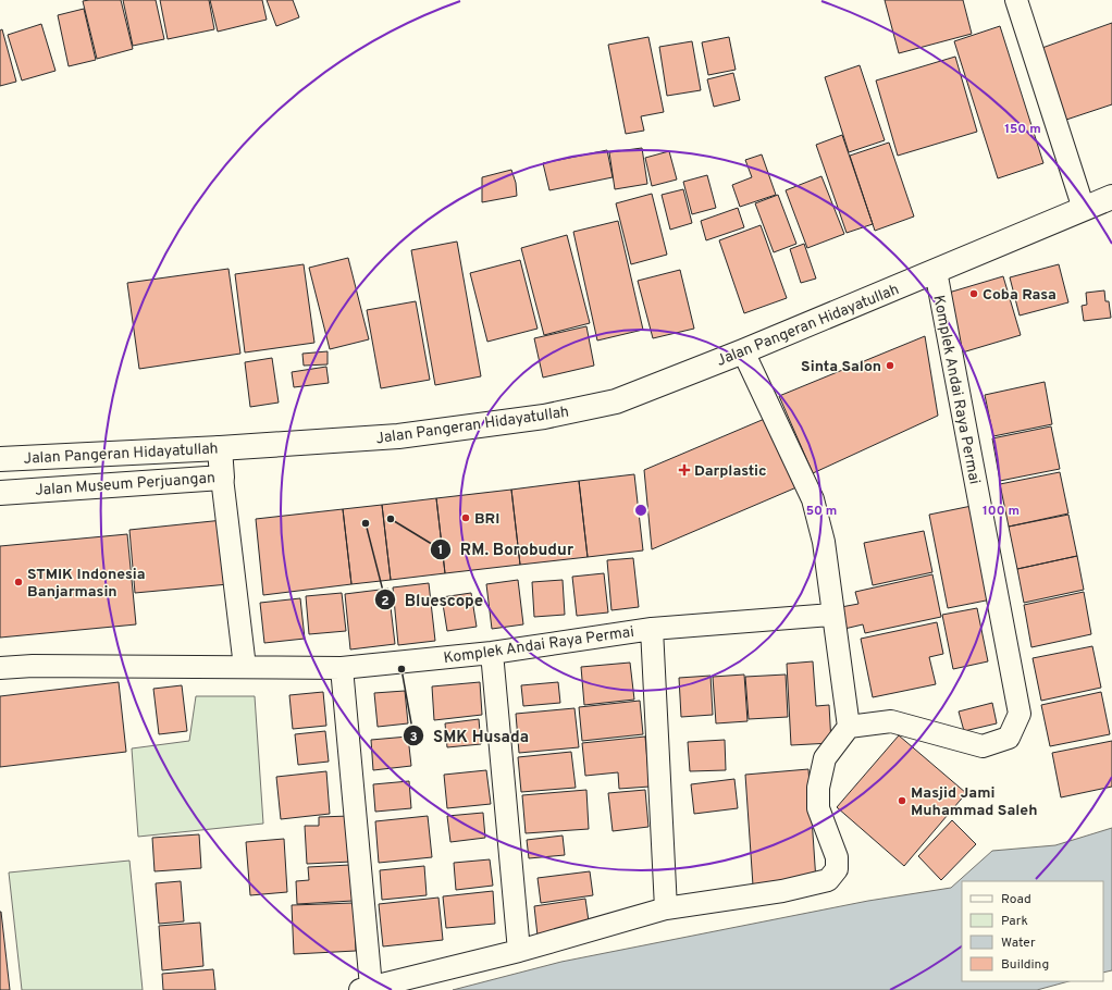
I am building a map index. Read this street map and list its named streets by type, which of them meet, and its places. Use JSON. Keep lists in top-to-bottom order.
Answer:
{
  "streets": {
    "main road": ["Jalan Pangeran Hidayatullah", "Jalan Museum Perjuangan"],
    "street": ["Komplek Andai Raya Permai"]
  },
  "crossings": [
    ["Jalan Pangeran Hidayatullah", "Komplek Andai Raya Permai"],
    ["Jalan Pangeran Hidayatullah", "Jalan Museum Perjuangan"]
  ],
  "places": {
    "other": [
      "Coba Rasa",
      "Sinta Salon",
      "BRI",
      "RM. Borobudur",
      "Bluescope",
      "STMIK Indonesia Banjarmasin",
      "SMK Husada",
      "Masjid Jami Muhammad Saleh"
    ],
    "health": ["Darplastic"]
  },
  "legend": [
    "Road",
    "Park",
    "Water",
    "Building"
  ],
  "rings": ["150 m", "50 m", "100 m"]
}
